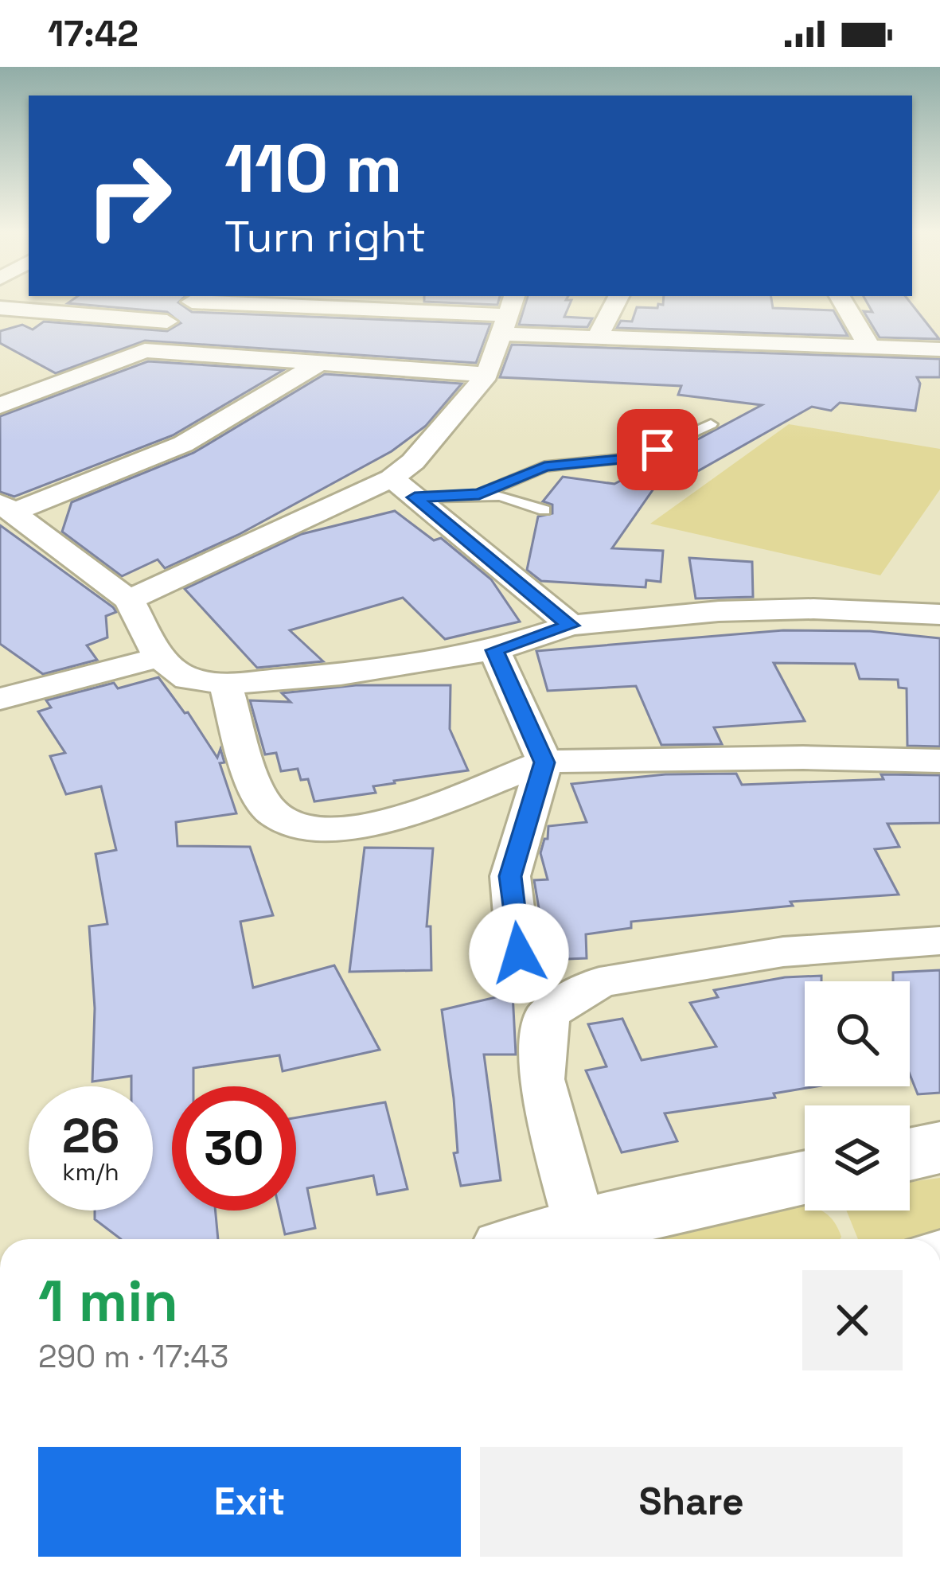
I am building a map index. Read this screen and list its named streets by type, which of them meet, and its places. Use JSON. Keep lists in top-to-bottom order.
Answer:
{
  "page": {
    "status": "17:42",
    "turn": ["110 m", "Turn right"],
    "speed": "26 km/h",
    "limit": "30",
    "heading": ["1 min", "290 m · 17:43"],
    "buttons": ["Exit", "Share"]
  }
}
